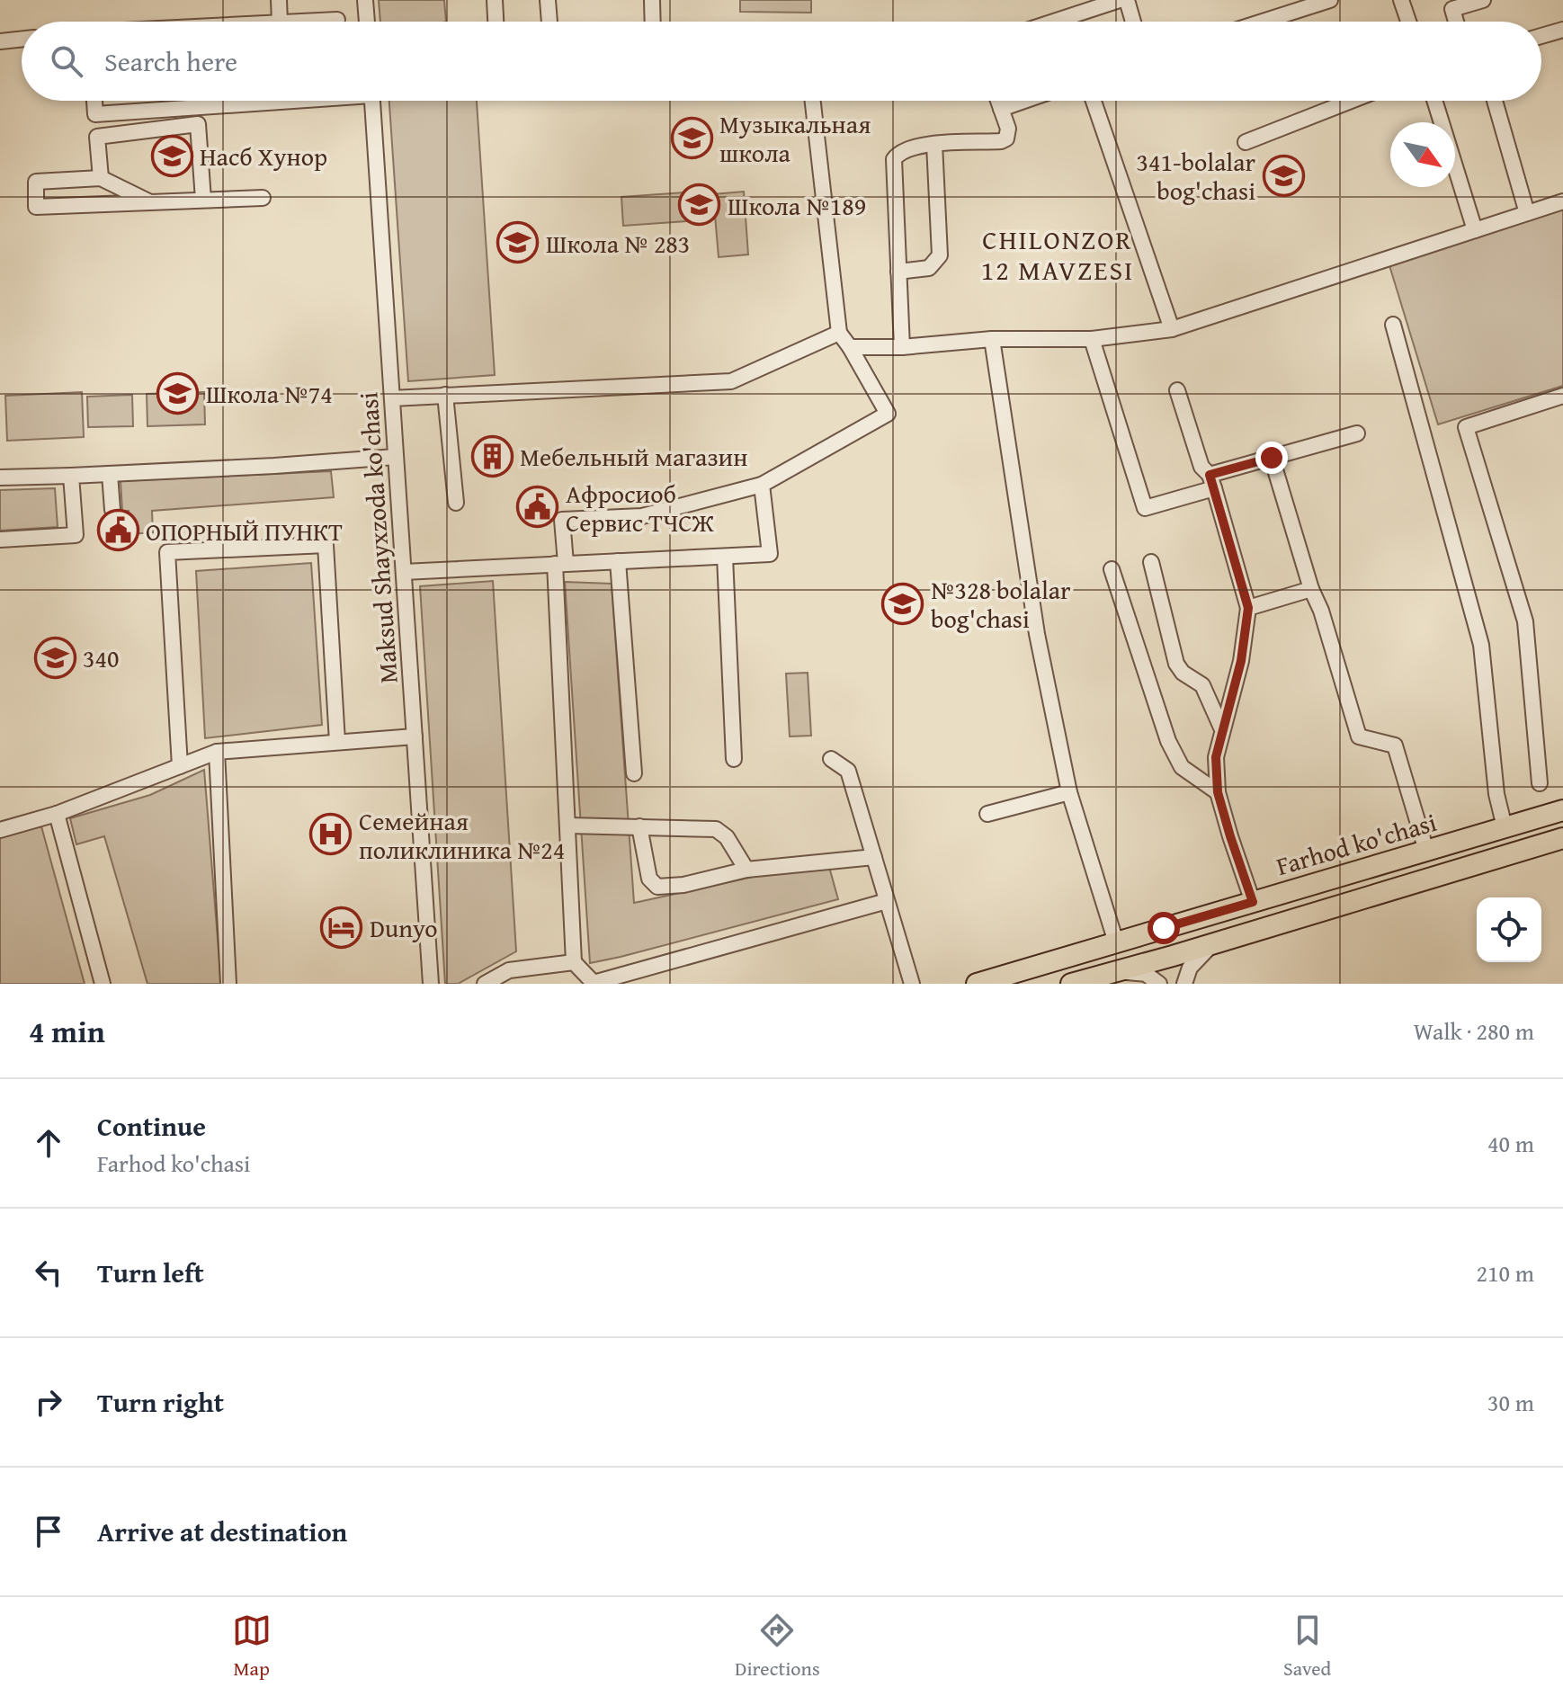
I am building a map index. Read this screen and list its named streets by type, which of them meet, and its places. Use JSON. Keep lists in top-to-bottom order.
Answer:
{
  "streets": {
    "main road": ["Farhod ko'chasi"],
    "street": ["Maksud Shayxzoda ko'chasi"]
  },
  "districts": ["CHILONZOR 12 MAVZESI"],
  "places": {
    "school or university": [
      "Музыкальная школа",
      "Насб Хунор",
      "341-bolalar bog'chasi",
      "Школа №189",
      "Школа № 283",
      "Школа №74",
      "№328 bolalar bog'chasi",
      "340"
    ],
    "building": ["Мебельный магазин"],
    "public building": ["Афросиоб Сервис ТЧСЖ", "ОПОРНЫЙ ПУНКТ"],
    "hospital": ["Семейная поликлиника №24"],
    "hotel": ["Dunyo"]
  },
  "north": "bottom right",
  "page": {
    "search": "Search here",
    "heading": ["4 min", "Walk · 280 m"],
    "list": [
      ["Continue", "Farhod ko'chasi", "40 m"],
      ["Turn left", "210 m"],
      ["Turn right", "30 m"],
      "Arrive at destination"
    ],
    "nav": ["Map", "Directions", "Saved"]
  }
}
